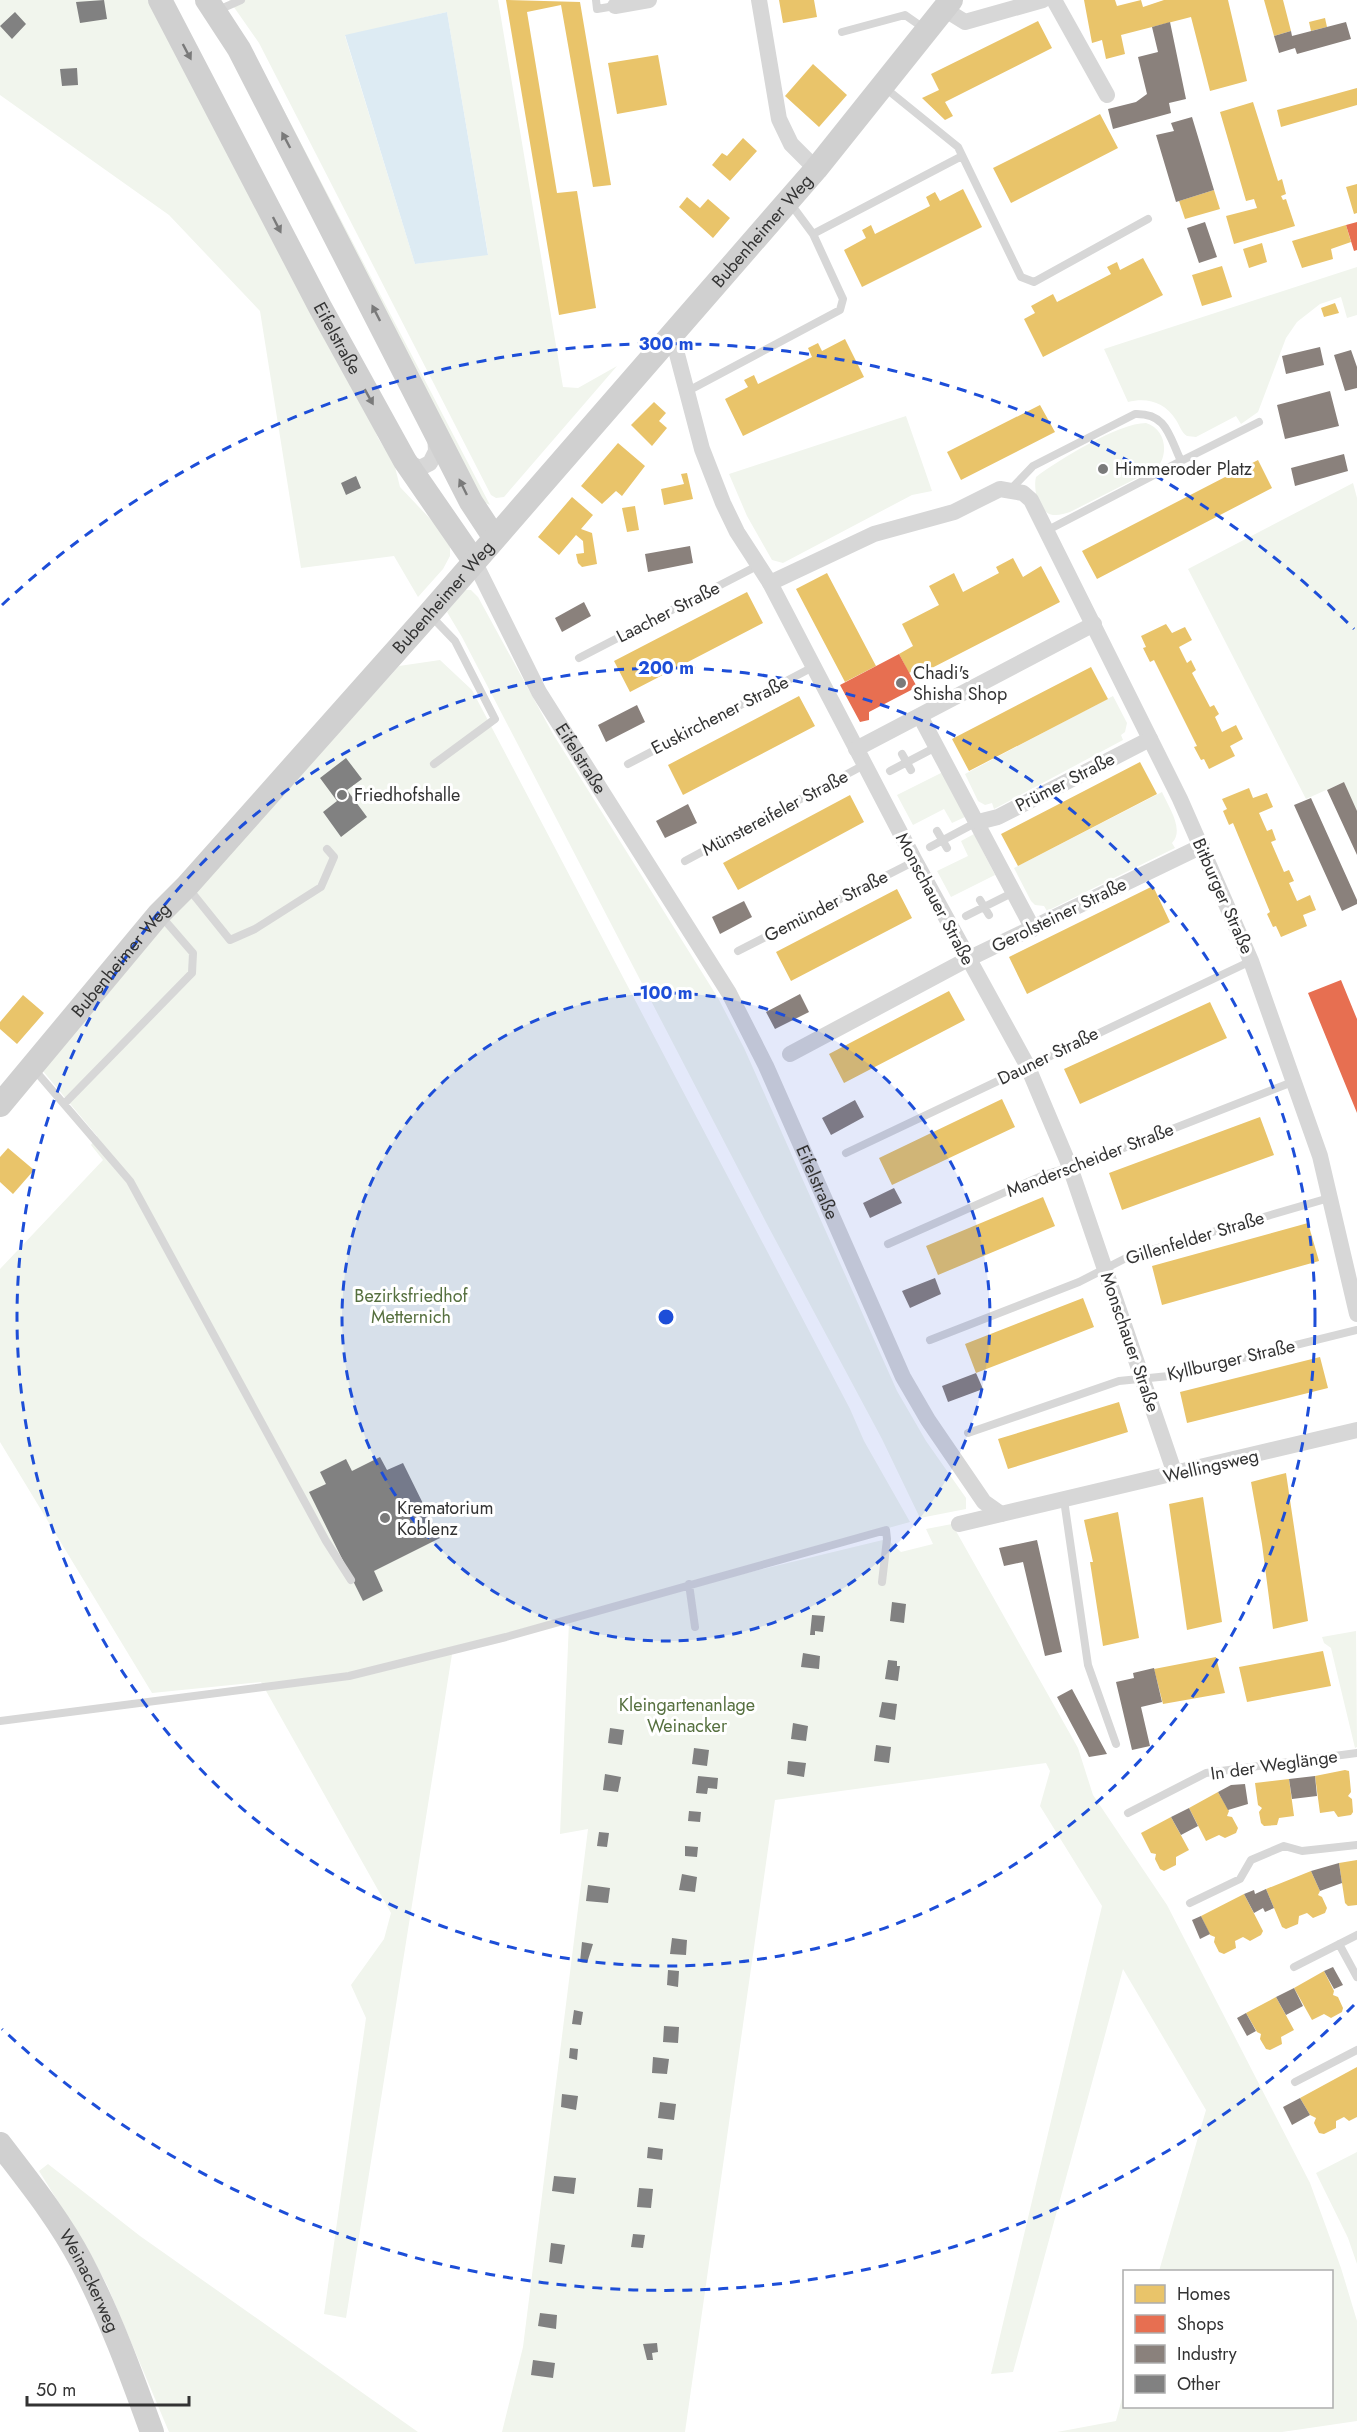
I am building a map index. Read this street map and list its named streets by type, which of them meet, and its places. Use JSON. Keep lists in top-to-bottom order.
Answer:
{
  "streets": {
    "street": [
      "Bubenheimer Weg",
      "Eifelstraße",
      "Prümer Straße",
      "Bitburger Straße",
      "Monschauer Straße",
      "Gerolsteiner Straße",
      "Wellingsweg",
      "Weinackerweg"
    ],
    "lane": [
      "Laacher Straße",
      "Euskirchener Straße",
      "Münstereifeler Straße",
      "Gemünder Straße",
      "Dauner Straße",
      "Manderscheider Straße",
      "Gillenfelder Straße",
      "Kyllburger Straße",
      "In der Weglänge"
    ]
  },
  "crossings": [
    ["Bubenheimer Weg", "Eifelstraße"],
    ["Bubenheimer Weg", "Monschauer Straße"],
    ["Eifelstraße", "Wellingsweg"],
    ["Laacher Straße", "Monschauer Straße"],
    ["Euskirchener Straße", "Monschauer Straße"],
    ["Prümer Straße", "Bitburger Straße"],
    ["Münstereifeler Straße", "Monschauer Straße"],
    ["Bitburger Straße", "Gerolsteiner Straße"],
    ["Bitburger Straße", "Dauner Straße"],
    ["Bitburger Straße", "Manderscheider Straße"],
    ["Bitburger Straße", "Gillenfelder Straße"],
    ["Monschauer Straße", "Gemünder Straße"],
    ["Monschauer Straße", "Gerolsteiner Straße"],
    ["Monschauer Straße", "Dauner Straße"],
    ["Monschauer Straße", "Manderscheider Straße"],
    ["Monschauer Straße", "Gillenfelder Straße"],
    ["Monschauer Straße", "Kyllburger Straße"],
    ["Monschauer Straße", "Wellingsweg"]
  ],
  "parks": ["Bezirksfriedhof Metternich", "Kleingartenanlage Weinacker"],
  "places": [
    "Himmeroder Platz",
    "Chadi's Shisha Shop",
    "Friedhofshalle",
    "Krematorium Koblenz"
  ],
  "legend": [
    "Homes",
    "Shops",
    "Industry",
    "Other"
  ],
  "scale_bar": "50 m",
  "rings": ["300 m", "200 m", "100 m"]
}
